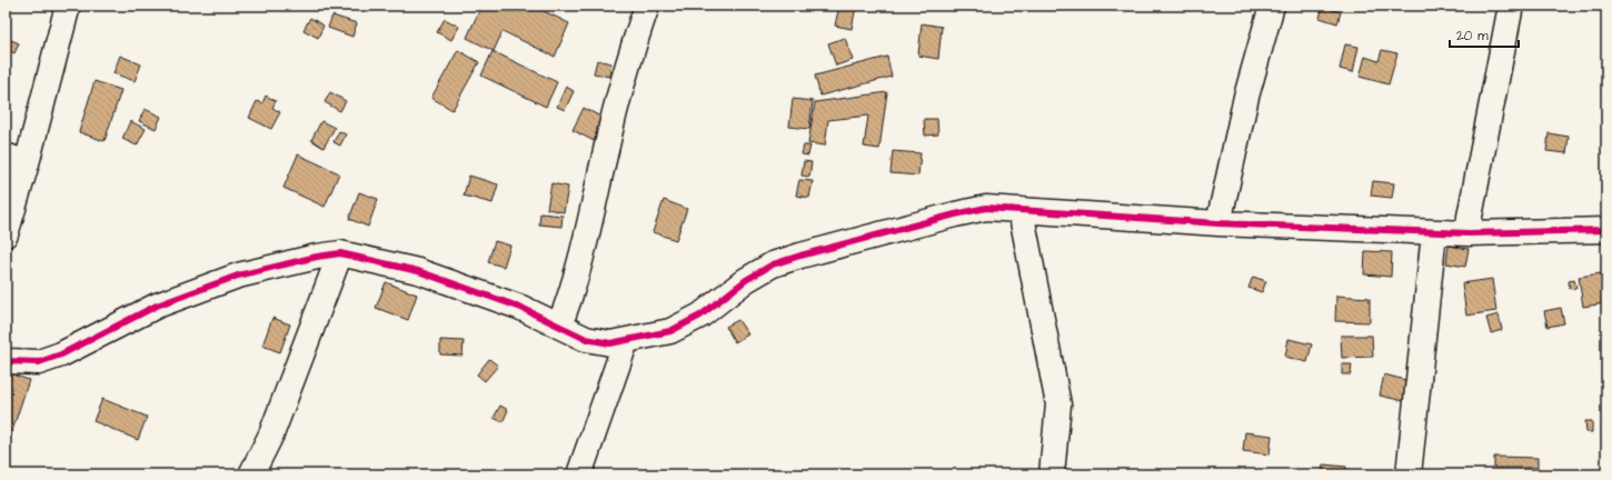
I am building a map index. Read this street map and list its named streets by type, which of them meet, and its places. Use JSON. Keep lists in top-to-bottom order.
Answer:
{
  "scale_bar": "20 m"
}
